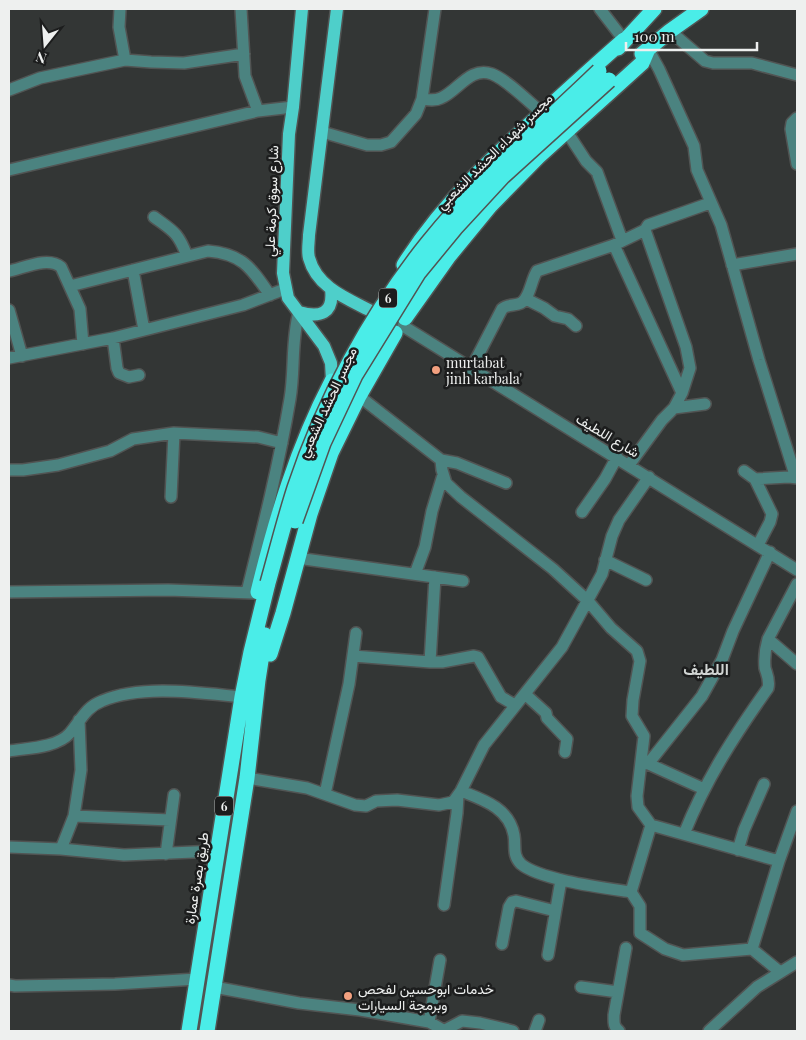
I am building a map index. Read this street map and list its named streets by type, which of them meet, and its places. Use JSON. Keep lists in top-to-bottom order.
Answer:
{
  "streets": {
    "highway": ["مجسر شهداء الحشد الشعبي", "6", "طريق بصرة عمارة"],
    "main road": ["شارع سوق كرمة علي"],
    "street": ["شارع اللطيف"]
  },
  "crossings": [
    ["مجسر شهداء الحشد الشعبي", "6"],
    ["مجسر شهداء الحشد الشعبي", "طريق بصرة عمارة"]
  ],
  "districts": ["اللطيف"],
  "places": ["murtabat jinh karbala'", "خدمات ابوحسين لفحص وبرمجة السيارات"],
  "scale_bar": "100 m",
  "north": "bottom"
}
